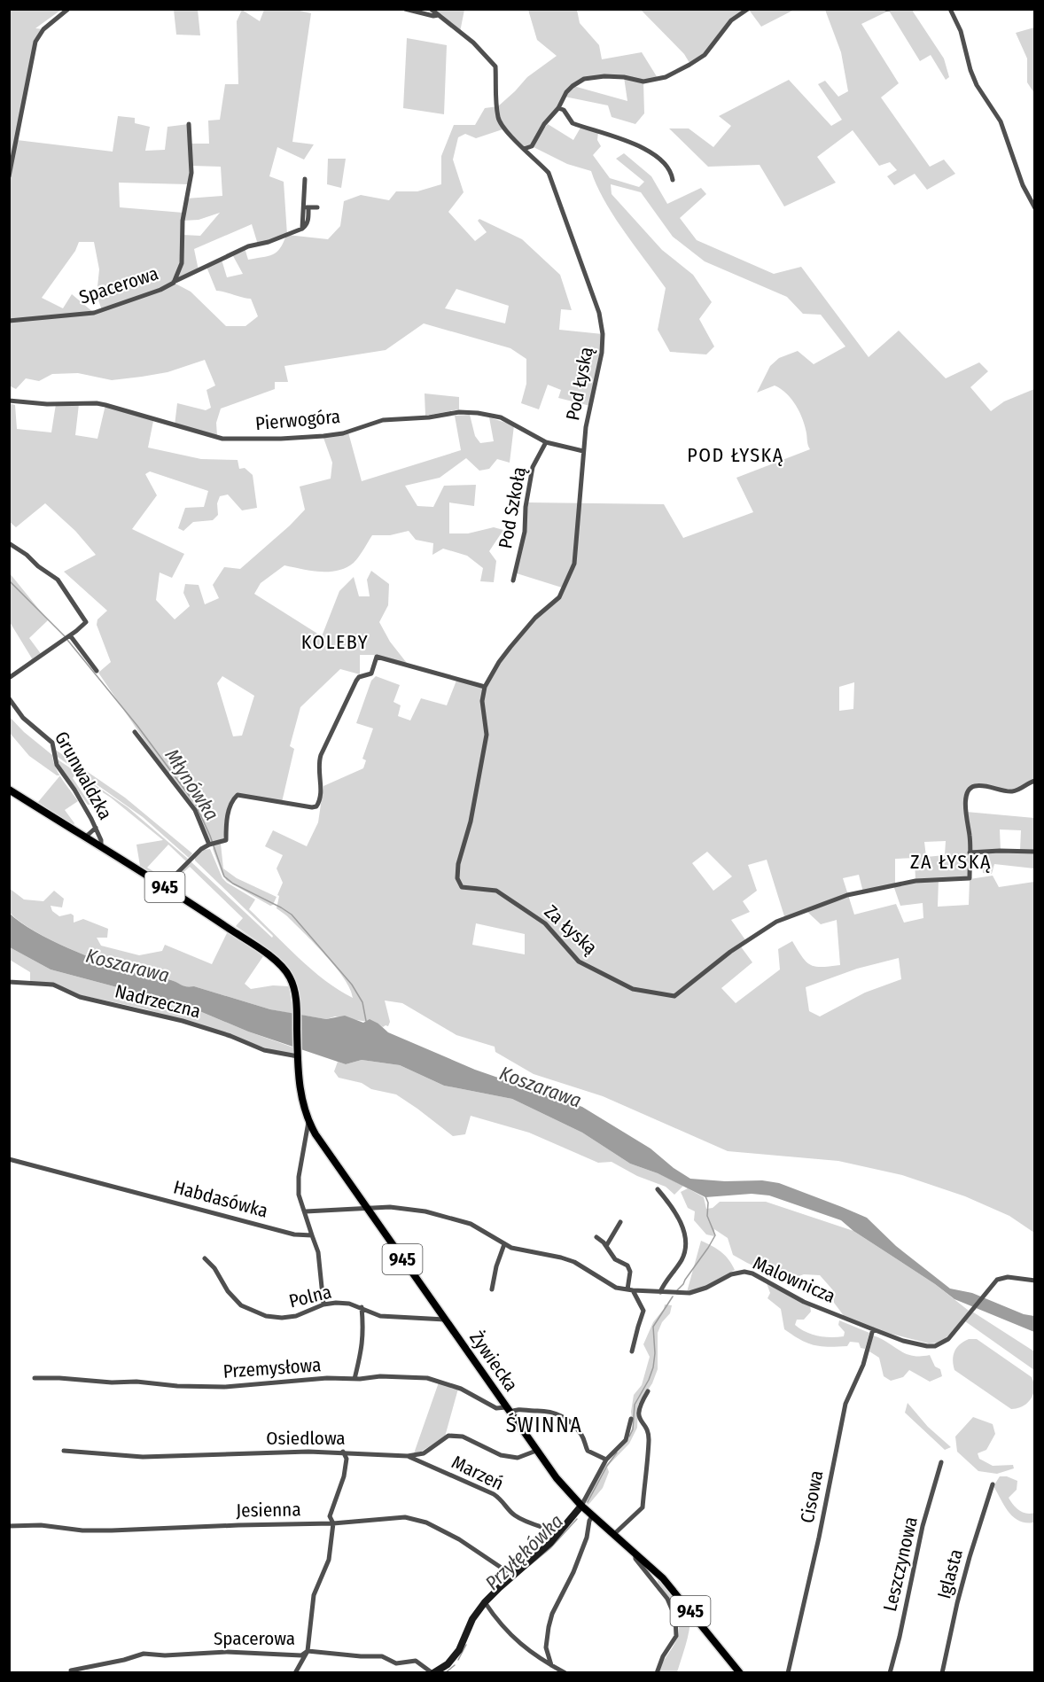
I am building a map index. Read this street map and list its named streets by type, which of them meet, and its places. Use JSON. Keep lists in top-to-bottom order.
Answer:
{
  "streets": {
    "main road": ["945", "Żywiecka"],
    "street": [
      "Spacerowa",
      "Pod Łyską",
      "Pierwogóra",
      "Pod Szkołą",
      "Grunwaldzka",
      "Za Łyską",
      "Nadrzeczna",
      "Habdasówka",
      "Malownicza",
      "Polna",
      "Przemysłowa",
      "Osiedlowa",
      "Marzeń",
      "Cisowa",
      "Jesienna",
      "Leszczynowa",
      "Iglasta"
    ]
  },
  "crossings": [
    ["Pod Łyską", "Pierwogóra"],
    ["Pod Łyską", "Za Łyską"],
    ["Pierwogóra", "Pod Szkołą"],
    ["Grunwaldzka", "945"],
    ["945", "Nadrzeczna"],
    ["945", "Żywiecka"],
    ["Nadrzeczna", "Żywiecka"],
    ["Malownicza", "Żywiecka"],
    ["Malownicza", "Cisowa"],
    ["Polna", "Żywiecka"],
    ["Żywiecka", "Przemysłowa"],
    ["Żywiecka", "Osiedlowa"],
    ["Osiedlowa", "Marzeń"]
  ],
  "districts": [
    "POD ŁYSKĄ",
    "KOLEBY",
    "ZA ŁYSKĄ",
    "ŚWINNA"
  ],
  "water": ["Młynówka", "Koszarawa", "Przyłękówka"]
}
